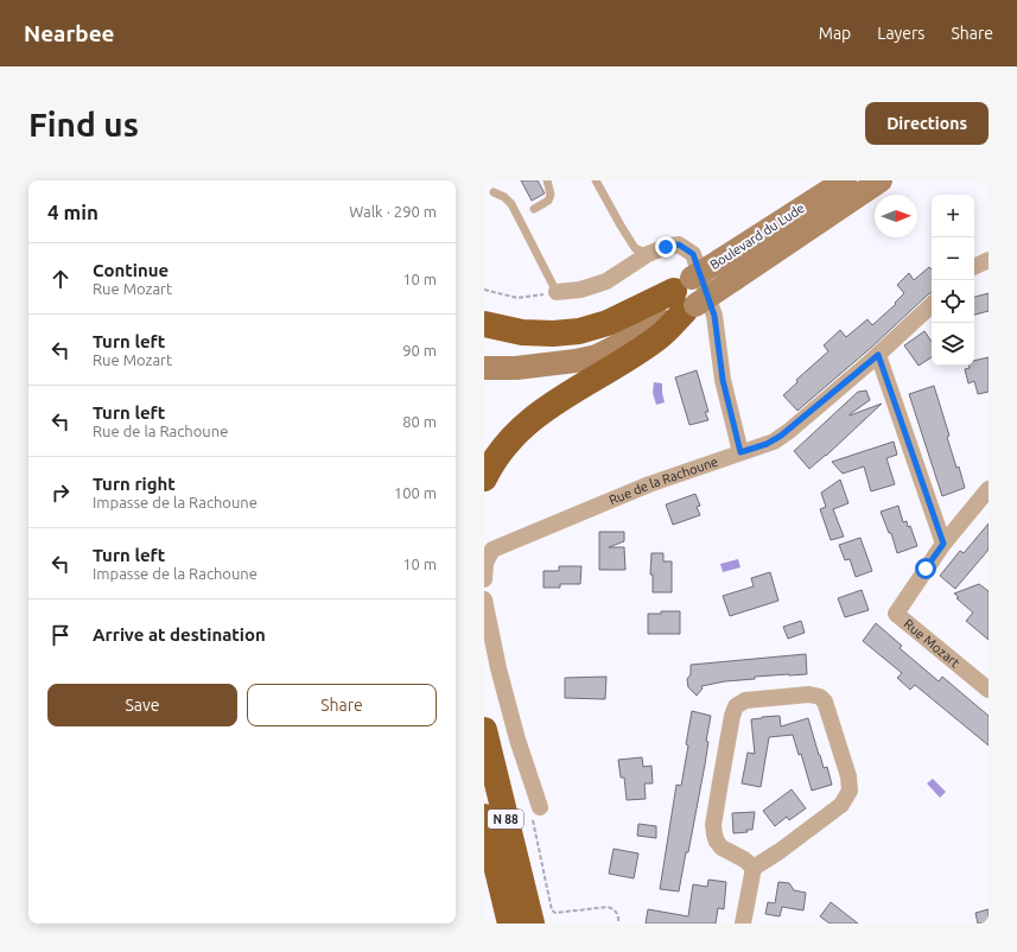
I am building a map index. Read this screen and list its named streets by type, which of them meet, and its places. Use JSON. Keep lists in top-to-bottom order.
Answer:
{
  "streets": {
    "highway": ["N 88"],
    "main road": ["Boulevard du Lude"],
    "street": ["Rue de la Rachoune", "Rue Mozart"]
  },
  "north": "right",
  "page": {
    "header": "Nearbee",
    "nav": ["Map", "Layers", "Share"],
    "buttons": [
      "Directions",
      ["Save", "Share"]
    ],
    "title": "Find us",
    "heading": ["4 min", "Walk · 290 m"],
    "map_buttons": ["+", "−"],
    "list": [
      ["Continue", "Rue Mozart", "10 m"],
      ["Turn left", "Rue Mozart", "90 m"],
      ["Turn left", "Rue de la Rachoune", "80 m"],
      ["Turn right", "Impasse de la Rachoune", "100 m"],
      ["Turn left", "Impasse de la Rachoune", "10 m"],
      "Arrive at destination"
    ]
  }
}
